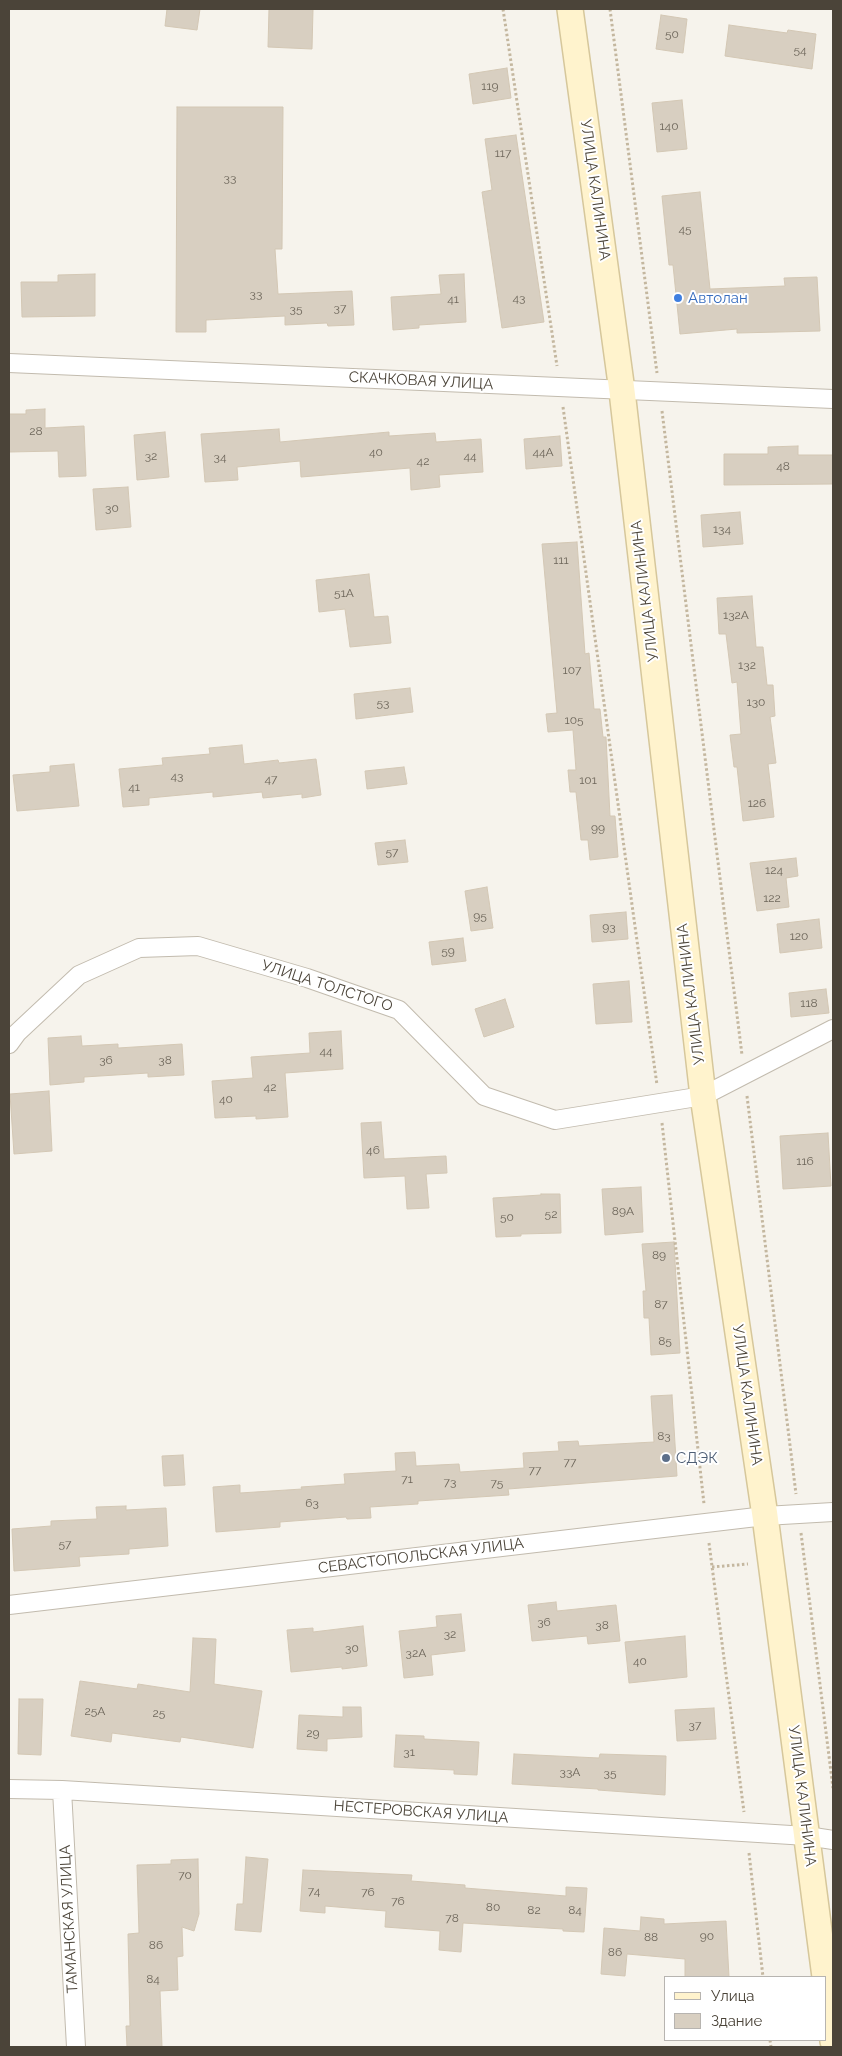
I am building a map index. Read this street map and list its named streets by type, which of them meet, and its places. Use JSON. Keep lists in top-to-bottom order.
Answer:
{
  "streets": {
    "main road": ["УЛИЦА КАЛИНИНА"],
    "street": [
      "СКАЧКОВАЯ УЛИЦА",
      "УЛИЦА ТОЛСТОГО",
      "СЕВАСТОПОЛЬСКАЯ УЛИЦА",
      "НЕСТЕРОВСКАЯ УЛИЦА",
      "ТАМАНСКАЯ УЛИЦА"
    ]
  },
  "crossings": [
    ["УЛИЦА КАЛИНИНА", "СКАЧКОВАЯ УЛИЦА"],
    ["УЛИЦА КАЛИНИНА", "УЛИЦА ТОЛСТОГО"],
    ["УЛИЦА КАЛИНИНА", "СЕВАСТОПОЛЬСКАЯ УЛИЦА"],
    ["УЛИЦА КАЛИНИНА", "НЕСТЕРОВСКАЯ УЛИЦА"],
    ["НЕСТЕРОВСКАЯ УЛИЦА", "ТАМАНСКАЯ УЛИЦА"]
  ],
  "places": ["Автолан", "СДЭК"],
  "house_numbers": [
    "50",
    "54",
    "119",
    "140",
    "117",
    "33",
    "45",
    "33",
    "43",
    "41",
    "37",
    "35",
    "28",
    "40",
    "44А",
    "32",
    "44",
    "34",
    "42",
    "48",
    "30",
    "134",
    "111",
    "51А",
    "132А",
    "132",
    "107",
    "130",
    "53",
    "105",
    "43",
    "47",
    "101",
    "41",
    "126",
    "99",
    "57",
    "124",
    "122",
    "95",
    "93",
    "120",
    "59",
    "118",
    "44",
    "36",
    "38",
    "42",
    "40",
    "46",
    "116",
    "89А",
    "52",
    "50",
    "89",
    "87",
    "85",
    "83",
    "77",
    "77",
    "71",
    "73",
    "75",
    "63",
    "57",
    "36",
    "38",
    "32",
    "30",
    "32А",
    "40",
    "25А",
    "25",
    "37",
    "29",
    "31",
    "33А",
    "35",
    "70",
    "74",
    "76",
    "76",
    "80",
    "82",
    "84",
    "78",
    "90",
    "88",
    "86",
    "86",
    "84"
  ],
  "legend": ["Улица", "Здание"]
}
